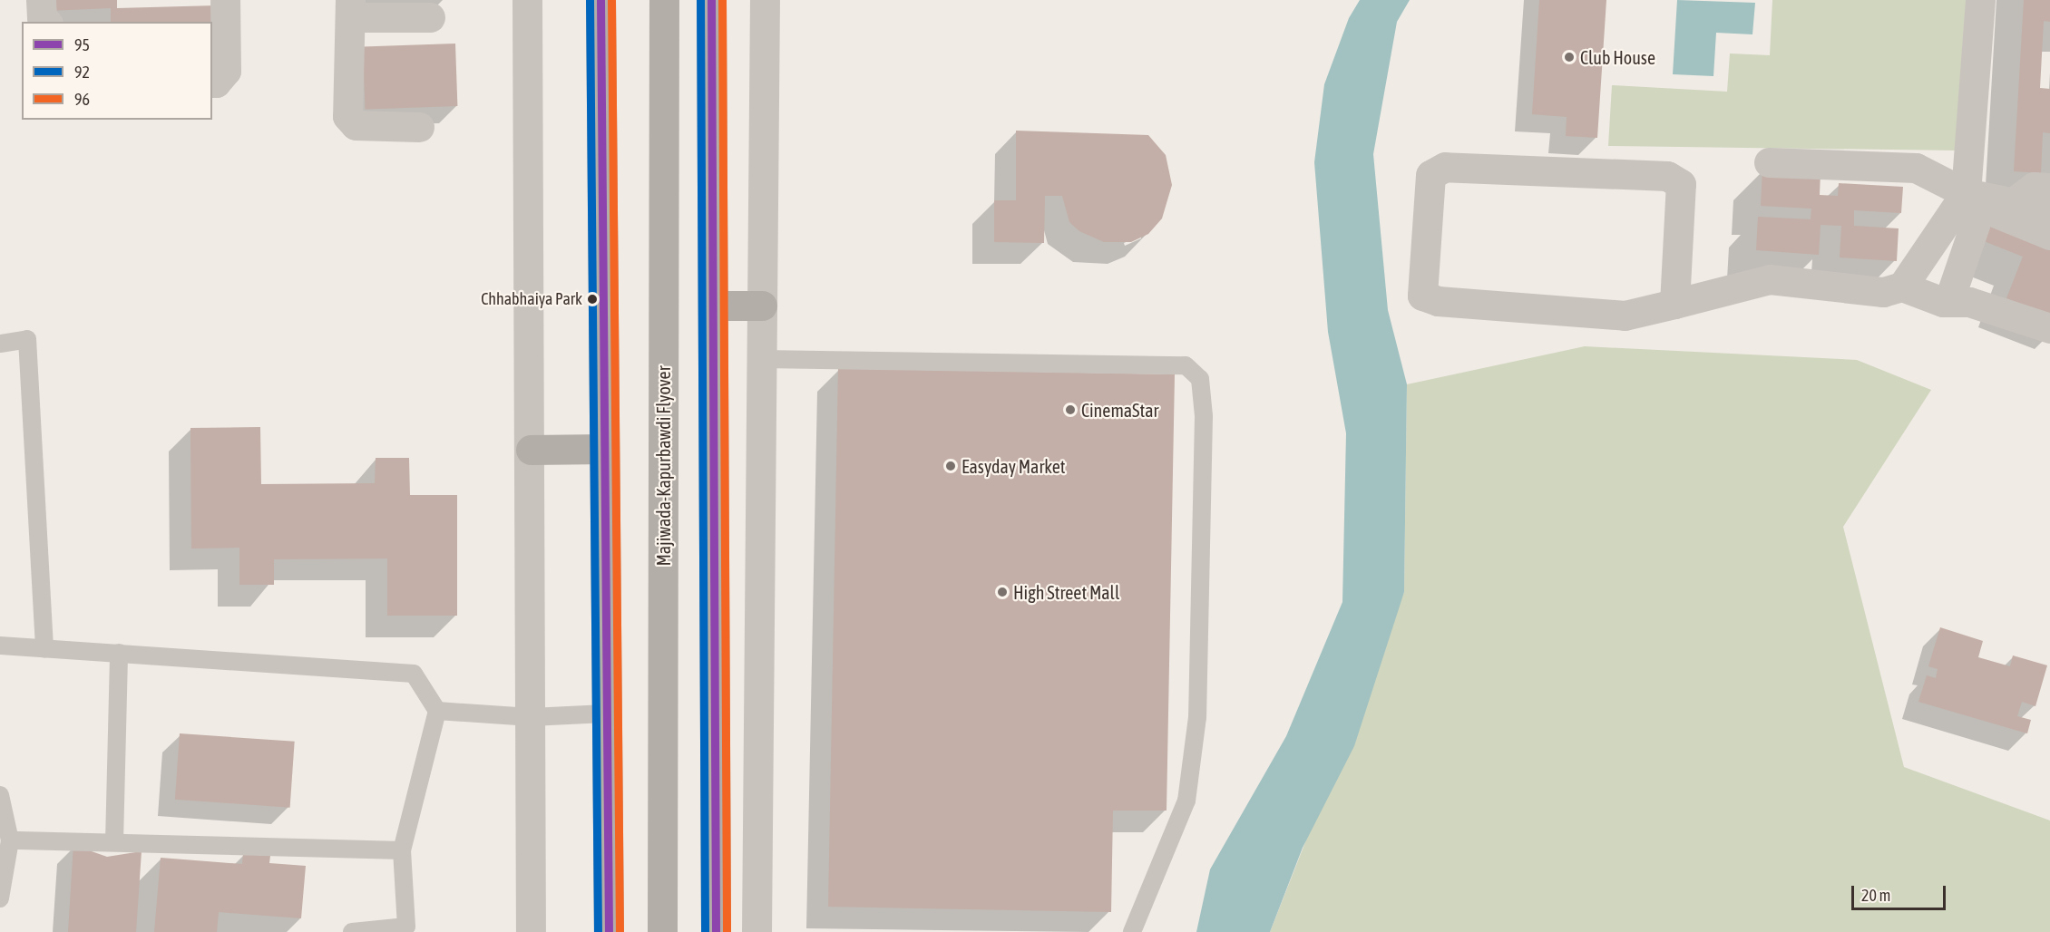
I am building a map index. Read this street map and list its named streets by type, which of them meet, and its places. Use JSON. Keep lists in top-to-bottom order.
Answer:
{
  "streets": {
    "highway": ["Majiwada-Kapurbawdi Flyover"]
  },
  "places": [
    "Club House",
    "Chhabhaiya Park",
    "CinemaStar",
    "Easyday Market",
    "High Street Mall"
  ],
  "lines": ["transit line 95", "transit line 92", "transit line 96"],
  "legend": ["95", "92", "96"],
  "scale_bar": "20 m"
}
